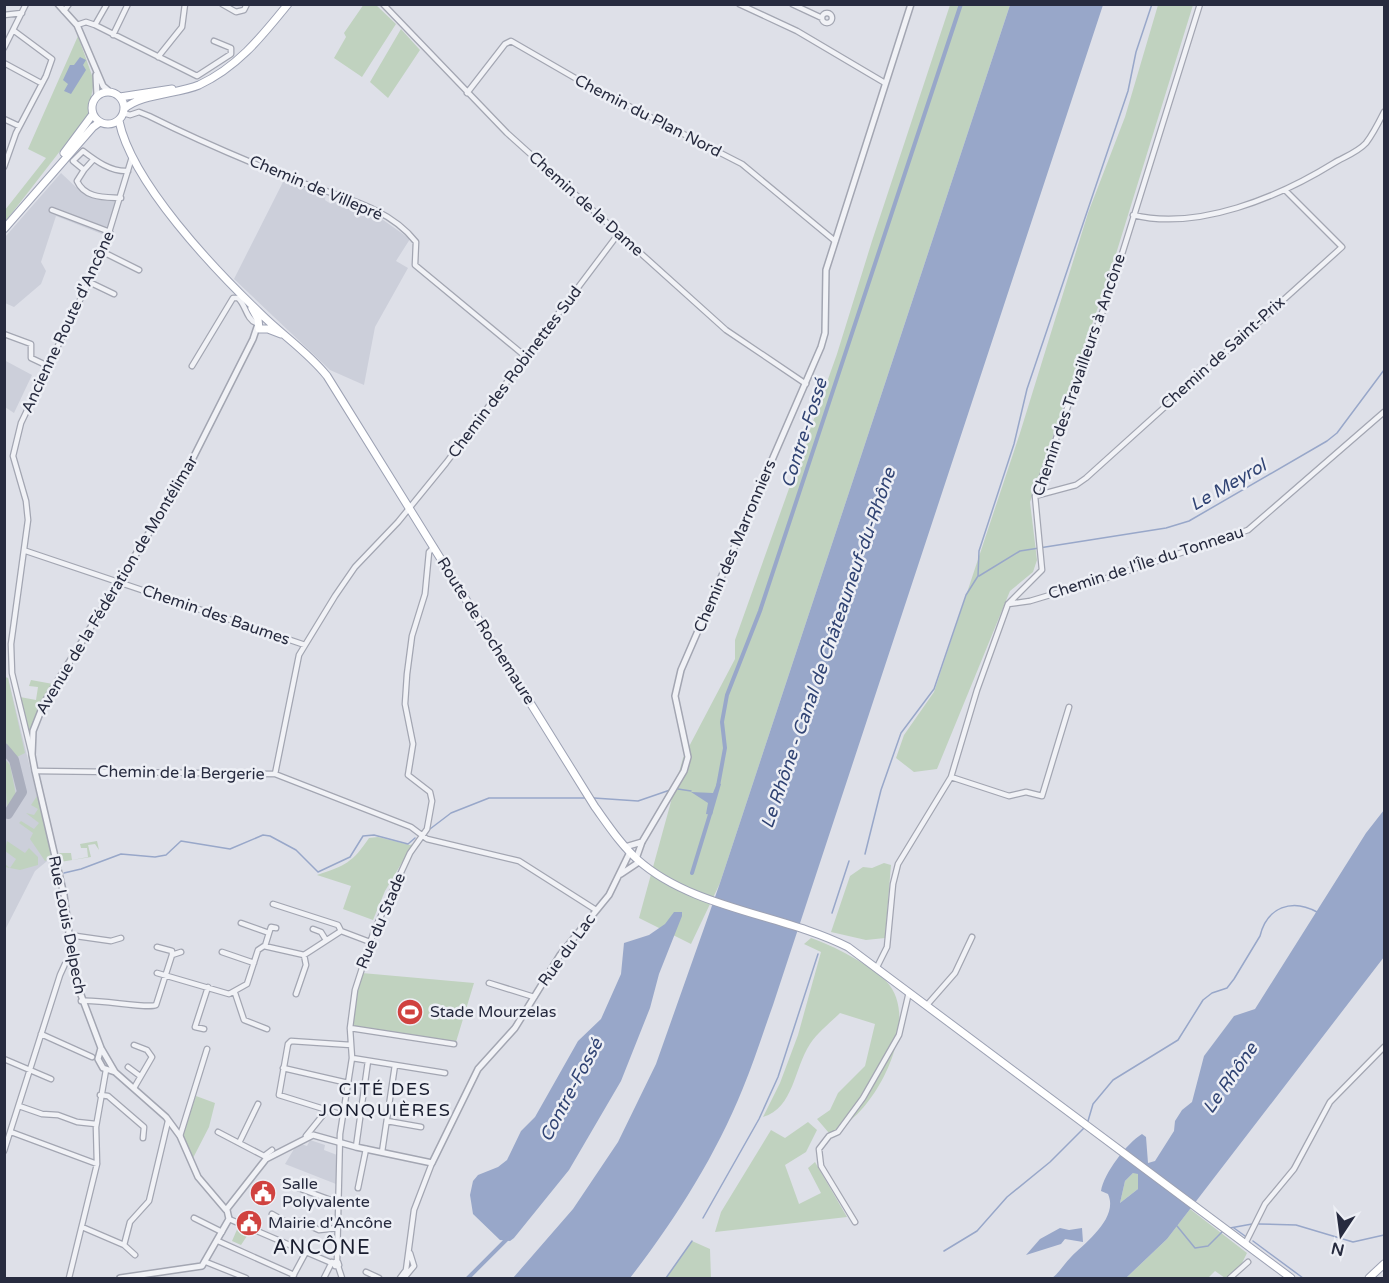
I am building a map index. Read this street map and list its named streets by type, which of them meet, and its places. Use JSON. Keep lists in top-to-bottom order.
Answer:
{
  "streets": {
    "main road": ["Route de Rochemaure"],
    "street": [
      "Chemin du Plan Nord",
      "Chemin de Villepré",
      "Chemin de la Dame",
      "Ancienne Route d'Ancône",
      "Chemin de Saint-Prix",
      "Chemin des Robinettes Sud",
      "Chemin des Travailleurs à Ancône",
      "Chemin des Marronniers",
      "Chemin de l'Île du Tonneau",
      "Avenue de la Fédération de Montélimar",
      "Chemin des Baumes",
      "Chemin de la Bergerie",
      "Rue du Stade",
      "Rue Louis Delpech",
      "Rue du Lac"
    ]
  },
  "crossings": [
    ["Chemin du Plan Nord", "Chemin de la Dame"],
    ["Chemin du Plan Nord", "Chemin des Marronniers"],
    ["Chemin de Villepré", "Chemin des Robinettes Sud"],
    ["Chemin de Villepré", "Route de Rochemaure"],
    ["Chemin de la Dame", "Chemin des Robinettes Sud"],
    ["Chemin de la Dame", "Chemin des Marronniers"],
    ["Ancienne Route d'Ancône", "Avenue de la Fédération de Montélimar"],
    ["Ancienne Route d'Ancône", "Chemin des Baumes"],
    ["Ancienne Route d'Ancône", "Route de Rochemaure"],
    ["Chemin de Saint-Prix", "Chemin des Travailleurs à Ancône"],
    ["Chemin des Robinettes Sud", "Chemin des Baumes"],
    ["Chemin des Robinettes Sud", "Route de Rochemaure"],
    ["Chemin des Robinettes Sud", "Chemin de la Bergerie"],
    ["Chemin des Travailleurs à Ancône", "Chemin de l'Île du Tonneau"],
    ["Chemin des Travailleurs à Ancône", "Route de Rochemaure"],
    ["Chemin des Marronniers", "Route de Rochemaure"],
    ["Avenue de la Fédération de Montélimar", "Chemin des Baumes"],
    ["Avenue de la Fédération de Montélimar", "Route de Rochemaure"],
    ["Avenue de la Fédération de Montélimar", "Chemin de la Bergerie"],
    ["Avenue de la Fédération de Montélimar", "Rue Louis Delpech"],
    ["Route de Rochemaure", "Rue du Stade"],
    ["Chemin de la Bergerie", "Rue du Stade"],
    ["Chemin de la Bergerie", "Rue Louis Delpech"],
    ["Chemin de la Bergerie", "Rue du Lac"]
  ],
  "districts": ["CITÉ DES JONQUIÈRES", "ANCÔNE"],
  "water": [
    "Contre-Fossé",
    "Le Meyrol",
    "Le Rhône - Canal de Châteauneuf-du-Rhône",
    "Le Rhône"
  ],
  "places": {
    "sports": ["Stade Mourzelas"],
    "public building": ["Salle Polyvalente", "Mairie d'Ancône"]
  },
  "north": "bottom"
}
